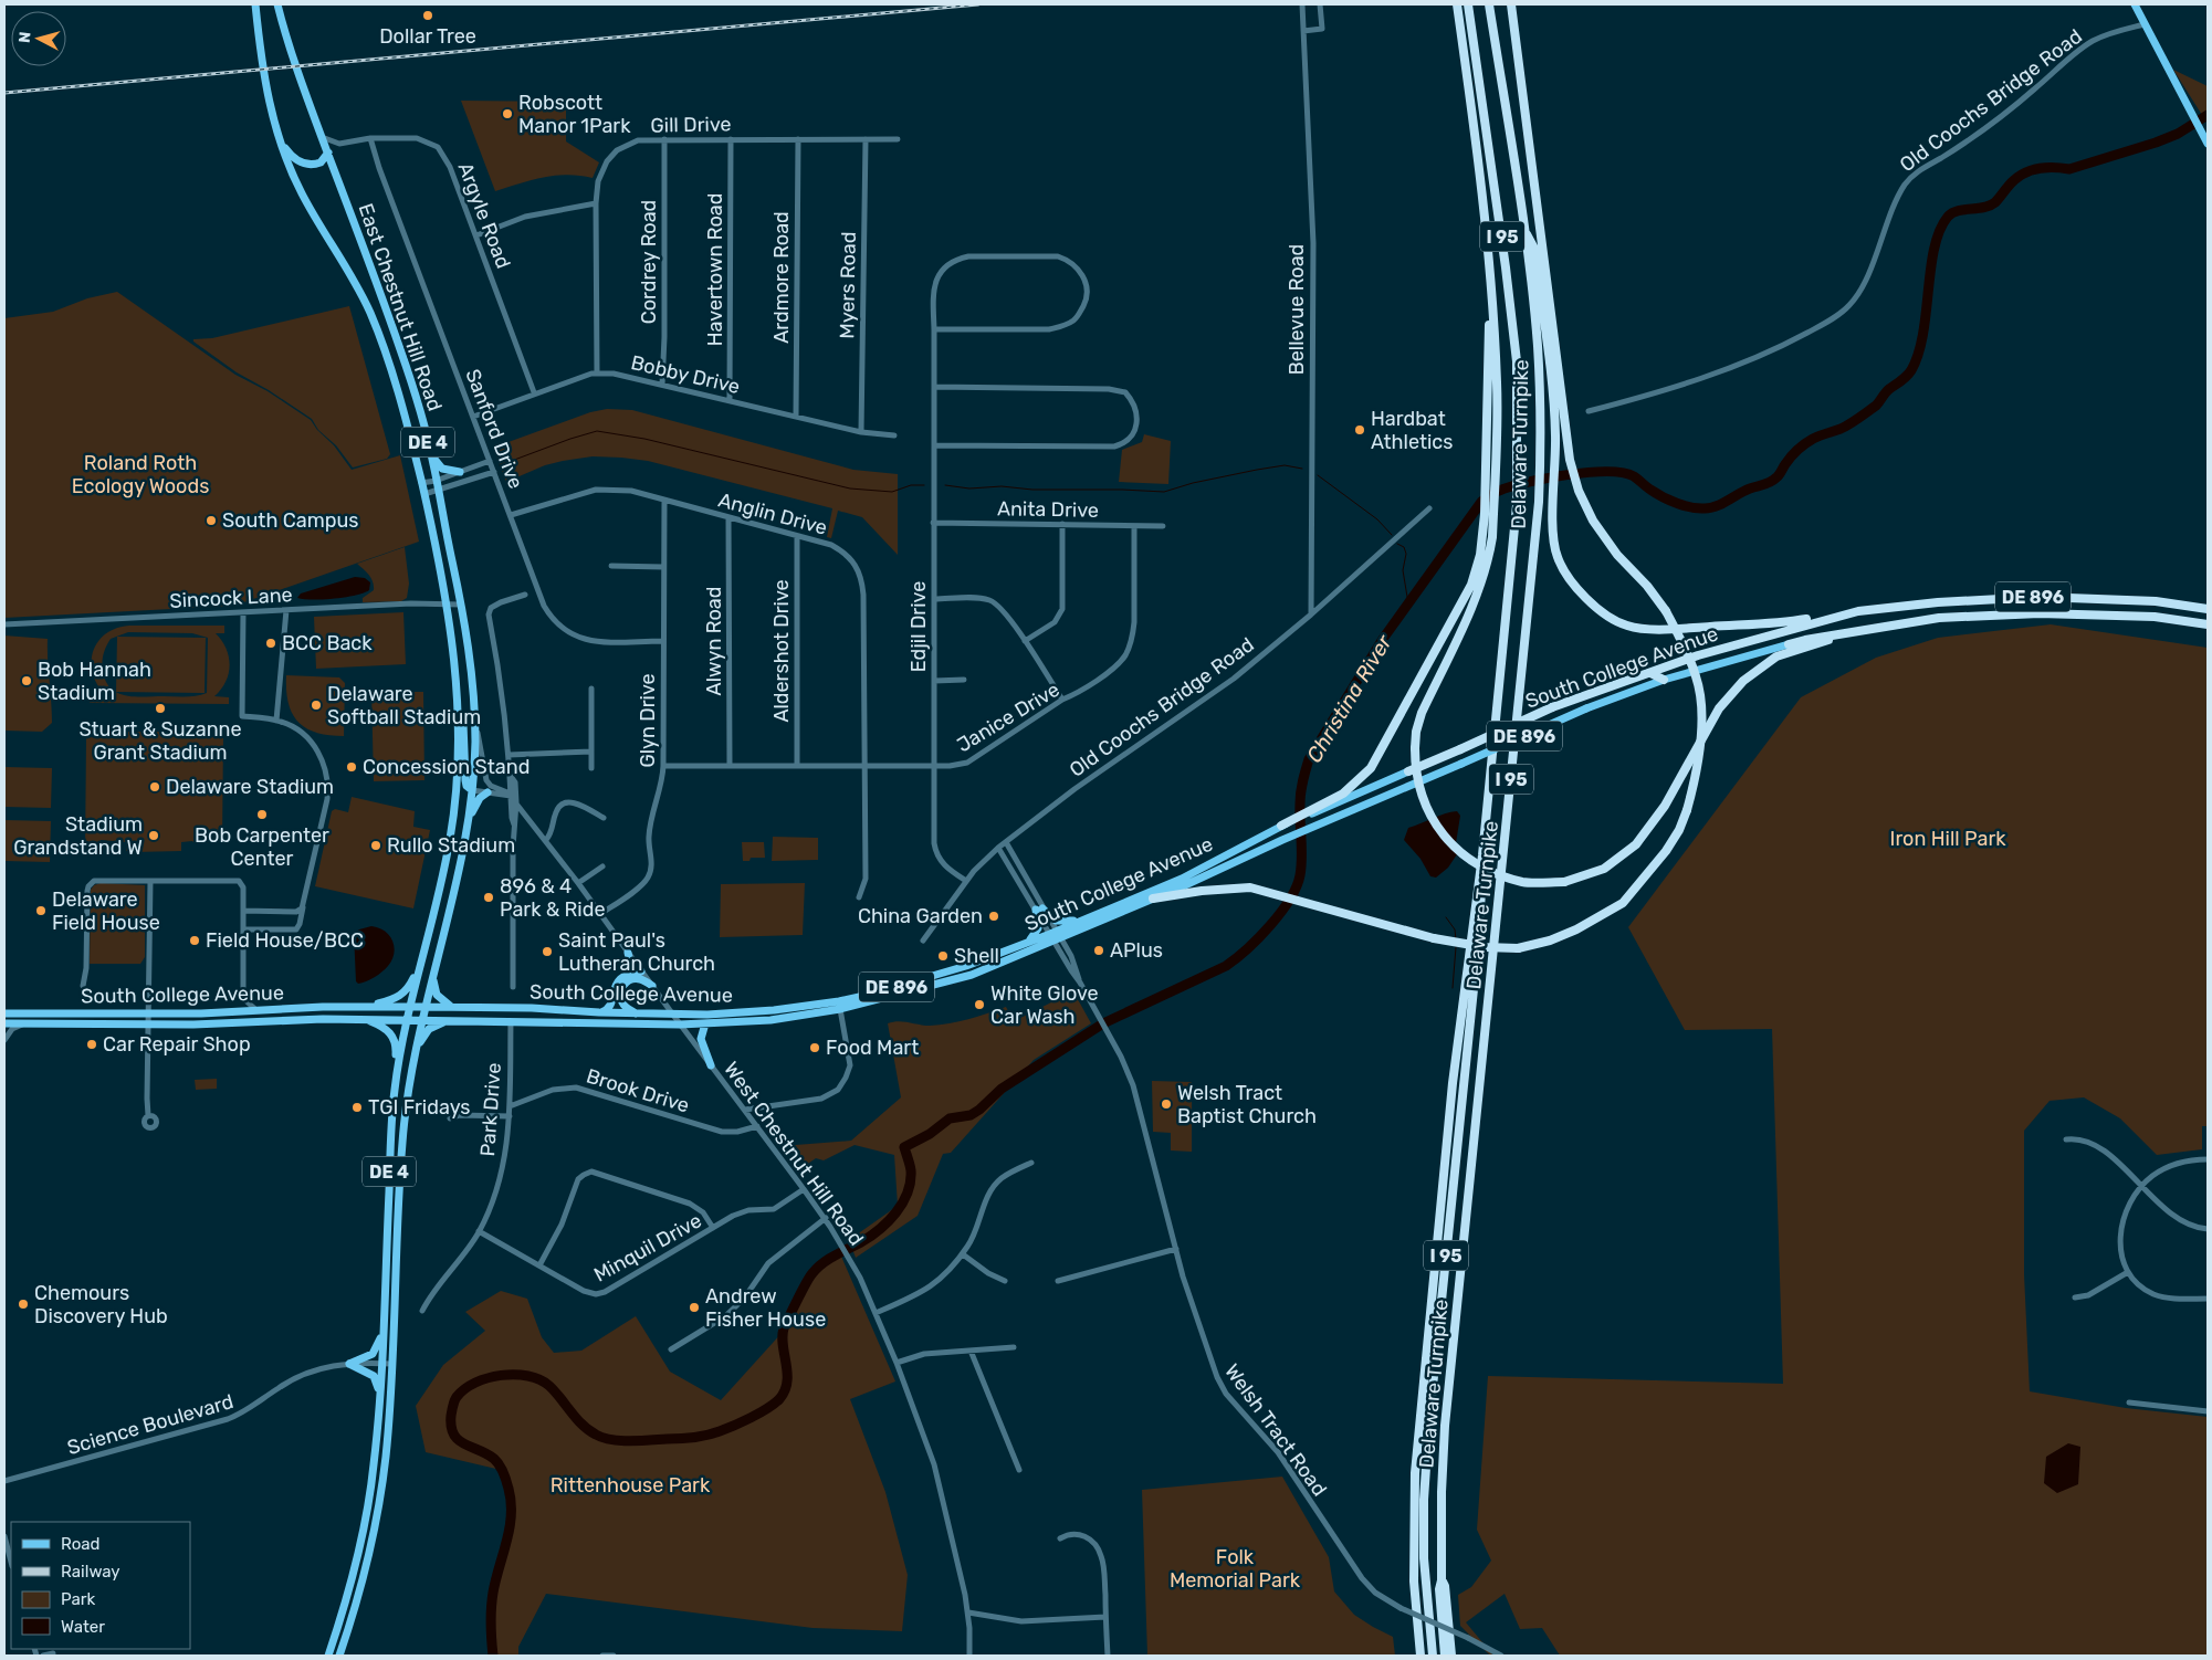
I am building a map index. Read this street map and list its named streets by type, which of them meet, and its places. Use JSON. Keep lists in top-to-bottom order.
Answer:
{
  "streets": {
    "highway": [
      "I 95",
      "Delaware Turnpike",
      "DE 896",
      "South College Avenue"
    ],
    "main road": ["East Chestnut Hill Road", "DE 4"],
    "street": [
      "Old Coochs Bridge Road",
      "Gill Drive",
      "Argyle Road",
      "Cordrey Road",
      "Havertown Road",
      "Ardmore Road",
      "Myers Road",
      "Bellevue Road",
      "Bobby Drive",
      "Sanford Drive",
      "Anita Drive",
      "Anglin Drive",
      "Sincock Lane",
      "Edjil Drive",
      "Alwyn Road",
      "Aldershot Drive",
      "Janice Drive",
      "Glyn Drive",
      "Brook Drive",
      "Park Drive",
      "West Chestnut Hill Road",
      "Minquil Drive",
      "Science Boulevard",
      "Welsh Tract Road"
    ]
  },
  "crossings": [
    ["Old Coochs Bridge Road", "Bellevue Road"],
    ["Old Coochs Bridge Road", "Edjil Drive"],
    ["Old Coochs Bridge Road", "Welsh Tract Road"],
    ["Gill Drive", "Cordrey Road"],
    ["Gill Drive", "Havertown Road"],
    ["Gill Drive", "Ardmore Road"],
    ["Gill Drive", "Myers Road"],
    ["Gill Drive", "Bobby Drive"],
    ["Argyle Road", "Bobby Drive"],
    ["Argyle Road", "Sanford Drive"],
    ["Cordrey Road", "Bobby Drive"],
    ["Havertown Road", "Bobby Drive"],
    ["Ardmore Road", "Bobby Drive"],
    ["Myers Road", "Bobby Drive"],
    ["East Chestnut Hill Road", "DE 4"],
    ["East Chestnut Hill Road", "Sincock Lane"],
    ["East Chestnut Hill Road", "South College Avenue"],
    ["Bobby Drive", "Sanford Drive"],
    ["Sanford Drive", "Anglin Drive"],
    ["Sanford Drive", "Glyn Drive"],
    ["DE 4", "DE 896"],
    ["DE 4", "South College Avenue"],
    ["DE 4", "Science Boulevard"],
    ["Anita Drive", "Edjil Drive"],
    ["Anita Drive", "Janice Drive"],
    ["Anglin Drive", "Alwyn Road"],
    ["Anglin Drive", "Aldershot Drive"],
    ["Anglin Drive", "Janice Drive"],
    ["Anglin Drive", "Glyn Drive"],
    ["DE 896", "South College Avenue"],
    ["Edjil Drive", "Janice Drive"],
    ["Alwyn Road", "Janice Drive"],
    ["Aldershot Drive", "Janice Drive"],
    ["South College Avenue", "Park Drive"],
    ["South College Avenue", "West Chestnut Hill Road"],
    ["South College Avenue", "Welsh Tract Road"],
    ["Janice Drive", "Glyn Drive"],
    ["Glyn Drive", "West Chestnut Hill Road"],
    ["Brook Drive", "Park Drive"],
    ["Brook Drive", "West Chestnut Hill Road"],
    ["Park Drive", "Minquil Drive"],
    ["West Chestnut Hill Road", "Minquil Drive"]
  ],
  "water": ["Christina River"],
  "parks": [
    "Roland Roth Ecology Woods",
    "Iron Hill Park",
    "Rittenhouse Park",
    "Folk Memorial Park"
  ],
  "places": [
    "Dollar Tree",
    "Robscott Manor 1Park",
    "Hardbat Athletics",
    "South Campus",
    "BCC Back",
    "Bob Hannah Stadium",
    "Delaware Softball Stadium",
    "Stuart & Suzanne Grant Stadium",
    "Concession Stand",
    "Delaware Stadium",
    "Bob Carpenter Center",
    "Stadium Grandstand W",
    "Rullo Stadium",
    "896 & 4 Park & Ride",
    "Delaware Field House",
    "China Garden",
    "Field House/BCC",
    "APlus",
    "Saint Paul's Lutheran Church",
    "Shell",
    "White Glove Car Wash",
    "Car Repair Shop",
    "Food Mart",
    "Welsh Tract Baptist Church",
    "TGI Fridays",
    "Chemours Discovery Hub",
    "Andrew Fisher House"
  ],
  "legend": [
    "Road",
    "Railway",
    "Park",
    "Water"
  ],
  "north": "left"
}
